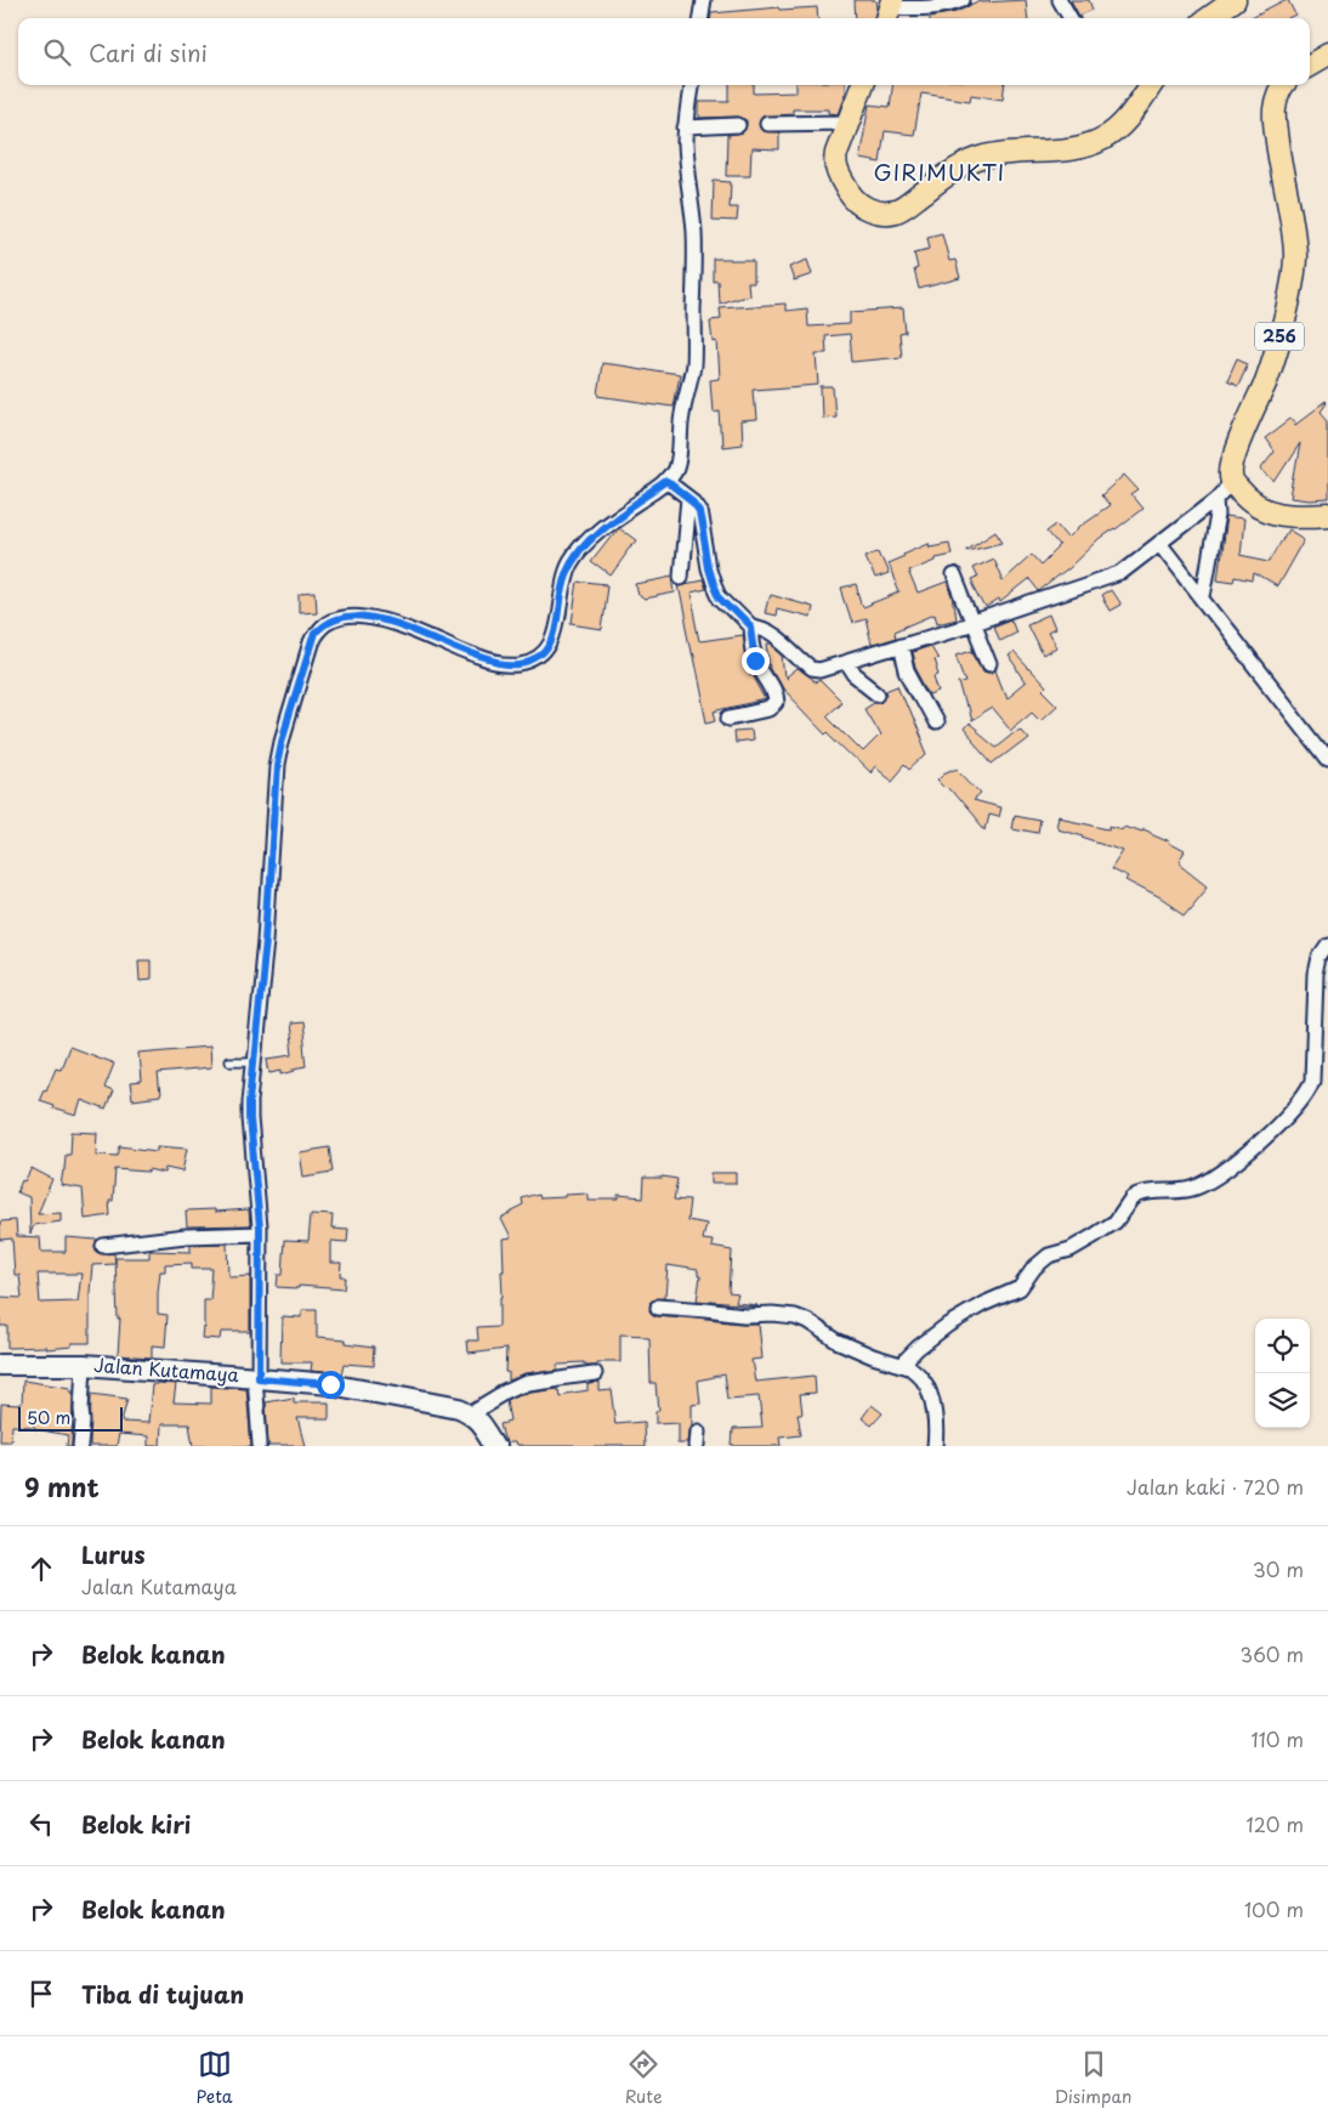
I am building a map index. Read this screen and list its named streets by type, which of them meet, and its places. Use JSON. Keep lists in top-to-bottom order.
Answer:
{
  "streets": {
    "main road": ["256", "Jalan Kutamaya"]
  },
  "districts": ["GIRIMUKTI"],
  "scale_bar": "50 m",
  "page": {
    "search": "Cari di sini",
    "scale": "50 m",
    "heading": ["9 mnt", "Jalan kaki · 720 m"],
    "list": [
      ["Lurus", "Jalan Kutamaya", "30 m"],
      ["Belok kanan", "360 m"],
      ["Belok kanan", "110 m"],
      ["Belok kiri", "120 m"],
      ["Belok kanan", "100 m"],
      "Tiba di tujuan"
    ],
    "nav": ["Peta", "Rute", "Disimpan"]
  }
}
